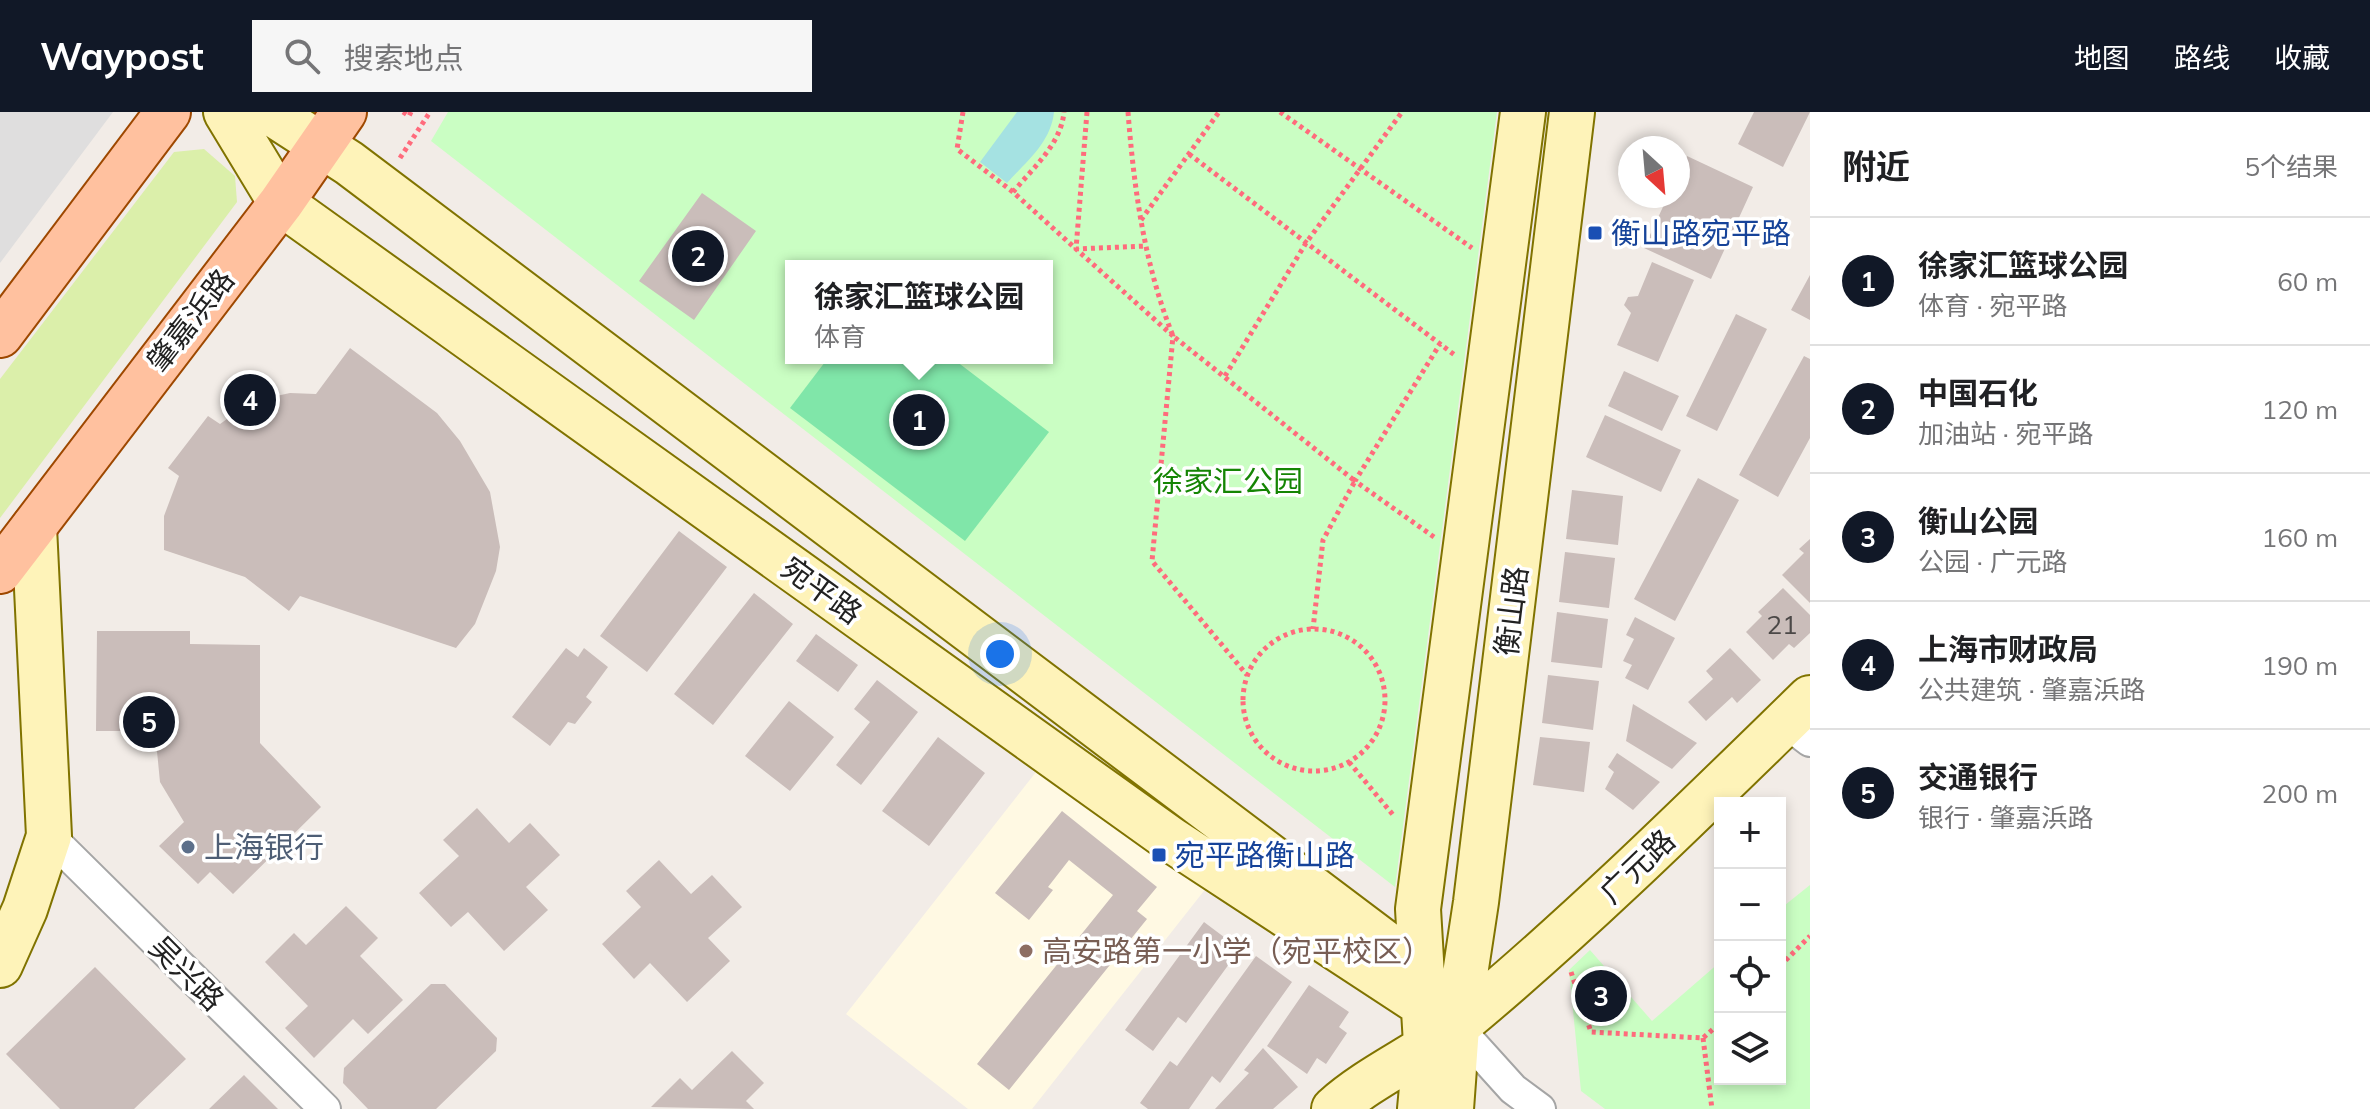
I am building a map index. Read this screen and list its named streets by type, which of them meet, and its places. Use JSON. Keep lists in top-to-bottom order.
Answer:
{
  "streets": {
    "main road": [
      "肇嘉浜路",
      "宛平路",
      "衡山路",
      "广元路"
    ],
    "street": ["吴兴路"]
  },
  "crossings": [
    ["肇嘉浜路", "宛平路"],
    ["宛平路", "衡山路"],
    ["宛平路", "广元路"],
    ["衡山路", "广元路"]
  ],
  "parks": ["徐家汇公园"],
  "places": {
    "transit": ["衡山路宛平路", "宛平路衡山路"],
    "other": ["上海银行", "高安路第一小学（宛平校区）"]
  },
  "house_numbers": ["21"],
  "north": "bottom right",
  "page": {
    "header": "Waypost",
    "search": "搜索地点",
    "nav": ["地图", "路线", "收藏"],
    "heading": ["附近", "5个结果"],
    "list": [
      {
        "mark": "1",
        "name": "徐家汇篮球公园",
        "note": "体育 · 宛平路",
        "value": "60 m"
      },
      {
        "mark": "2",
        "name": "中国石化",
        "note": "加油站 · 宛平路",
        "value": "120 m"
      },
      {
        "mark": "3",
        "name": "衡山公园",
        "note": "公园 · 广元路",
        "value": "160 m"
      },
      {
        "mark": "4",
        "name": "上海市财政局",
        "note": "公共建筑 · 肇嘉浜路",
        "value": "190 m"
      },
      {
        "mark": "5",
        "name": "交通银行",
        "note": "银行 · 肇嘉浜路",
        "value": "200 m"
      }
    ],
    "pins": [
      "2",
      "4",
      "1",
      "5",
      "3"
    ],
    "popup": ["徐家汇篮球公园", "体育"],
    "map_buttons": ["+", "−"]
  }
}
